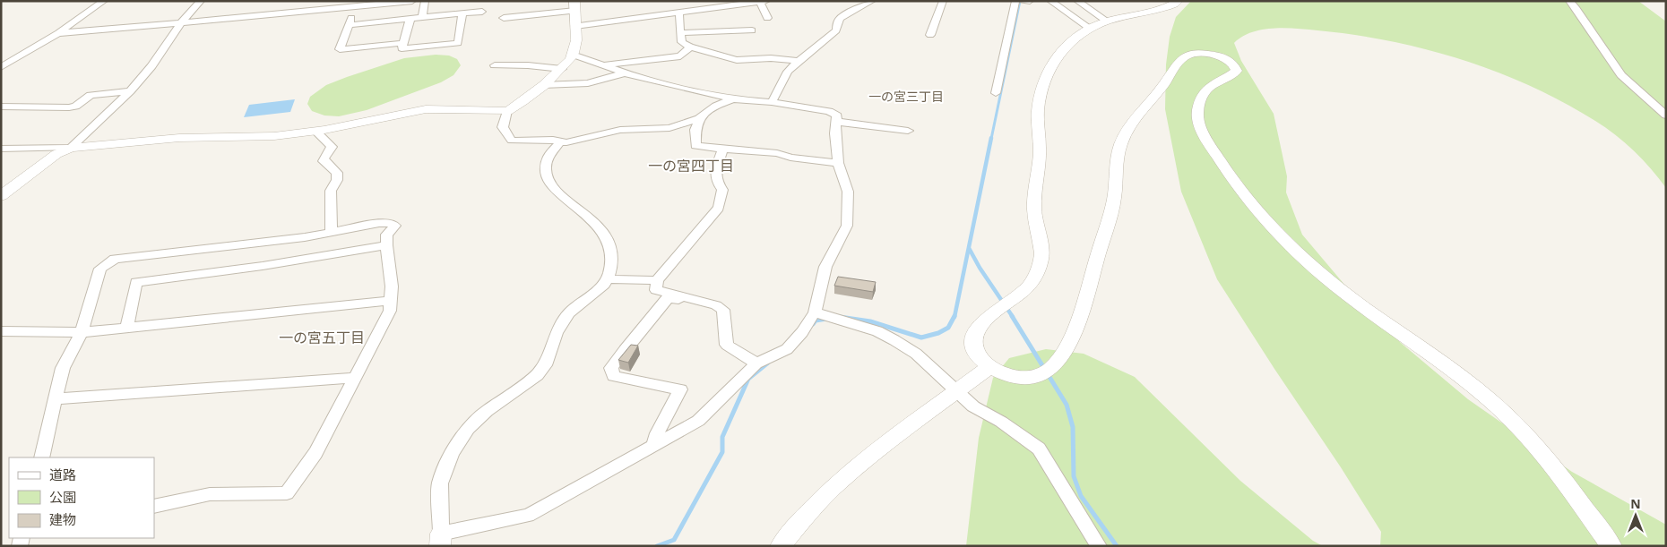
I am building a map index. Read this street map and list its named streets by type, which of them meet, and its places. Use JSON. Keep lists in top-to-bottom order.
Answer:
{
  "districts": ["一の宮三丁目", "一の宮四丁目", "一の宮五丁目"],
  "legend": ["道路", "公園", "建物"],
  "north": "top"
}
